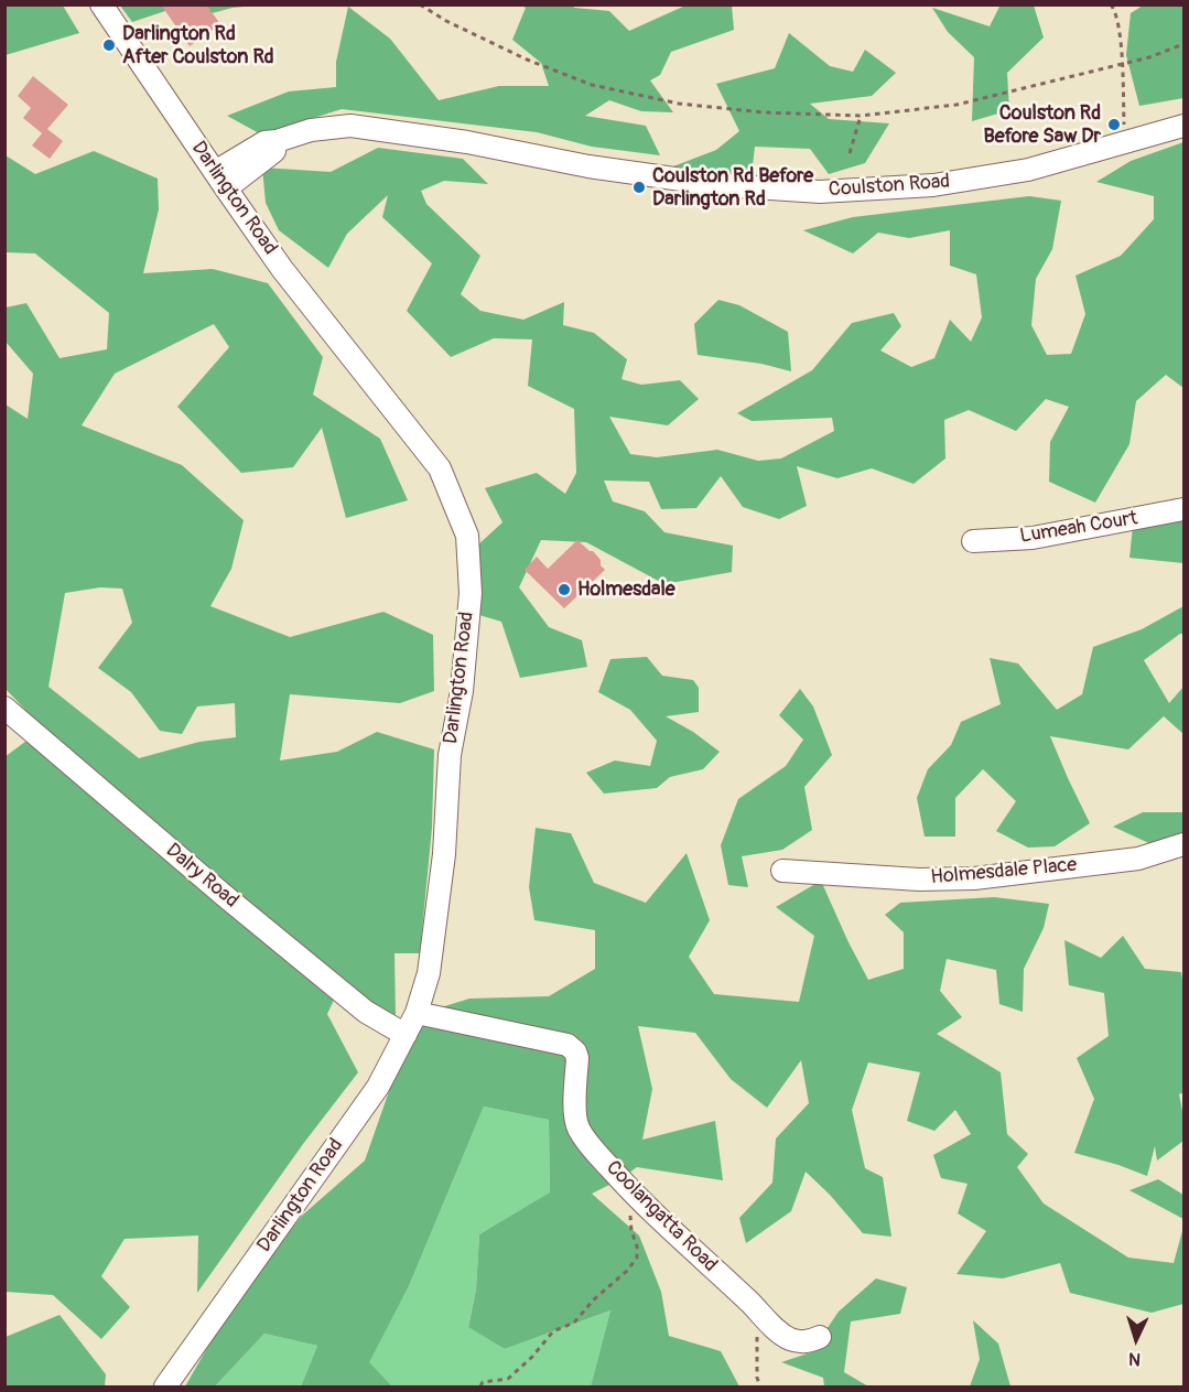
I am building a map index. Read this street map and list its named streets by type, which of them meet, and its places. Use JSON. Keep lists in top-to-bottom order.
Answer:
{
  "streets": {
    "street": [
      "Coulston Road",
      "Darlington Road",
      "Lumeah Court",
      "Holmesdale Place",
      "Dalry Road",
      "Coolangatta Road"
    ]
  },
  "crossings": [
    ["Coulston Road", "Darlington Road"],
    ["Darlington Road", "Dalry Road"],
    ["Darlington Road", "Coolangatta Road"]
  ],
  "places": [
    "Darlington Rd After Coulston Rd",
    "Coulston Rd Before Saw Dr",
    "Coulston Rd Before Darlington Rd",
    "Holmesdale"
  ],
  "north": "bottom"
}
